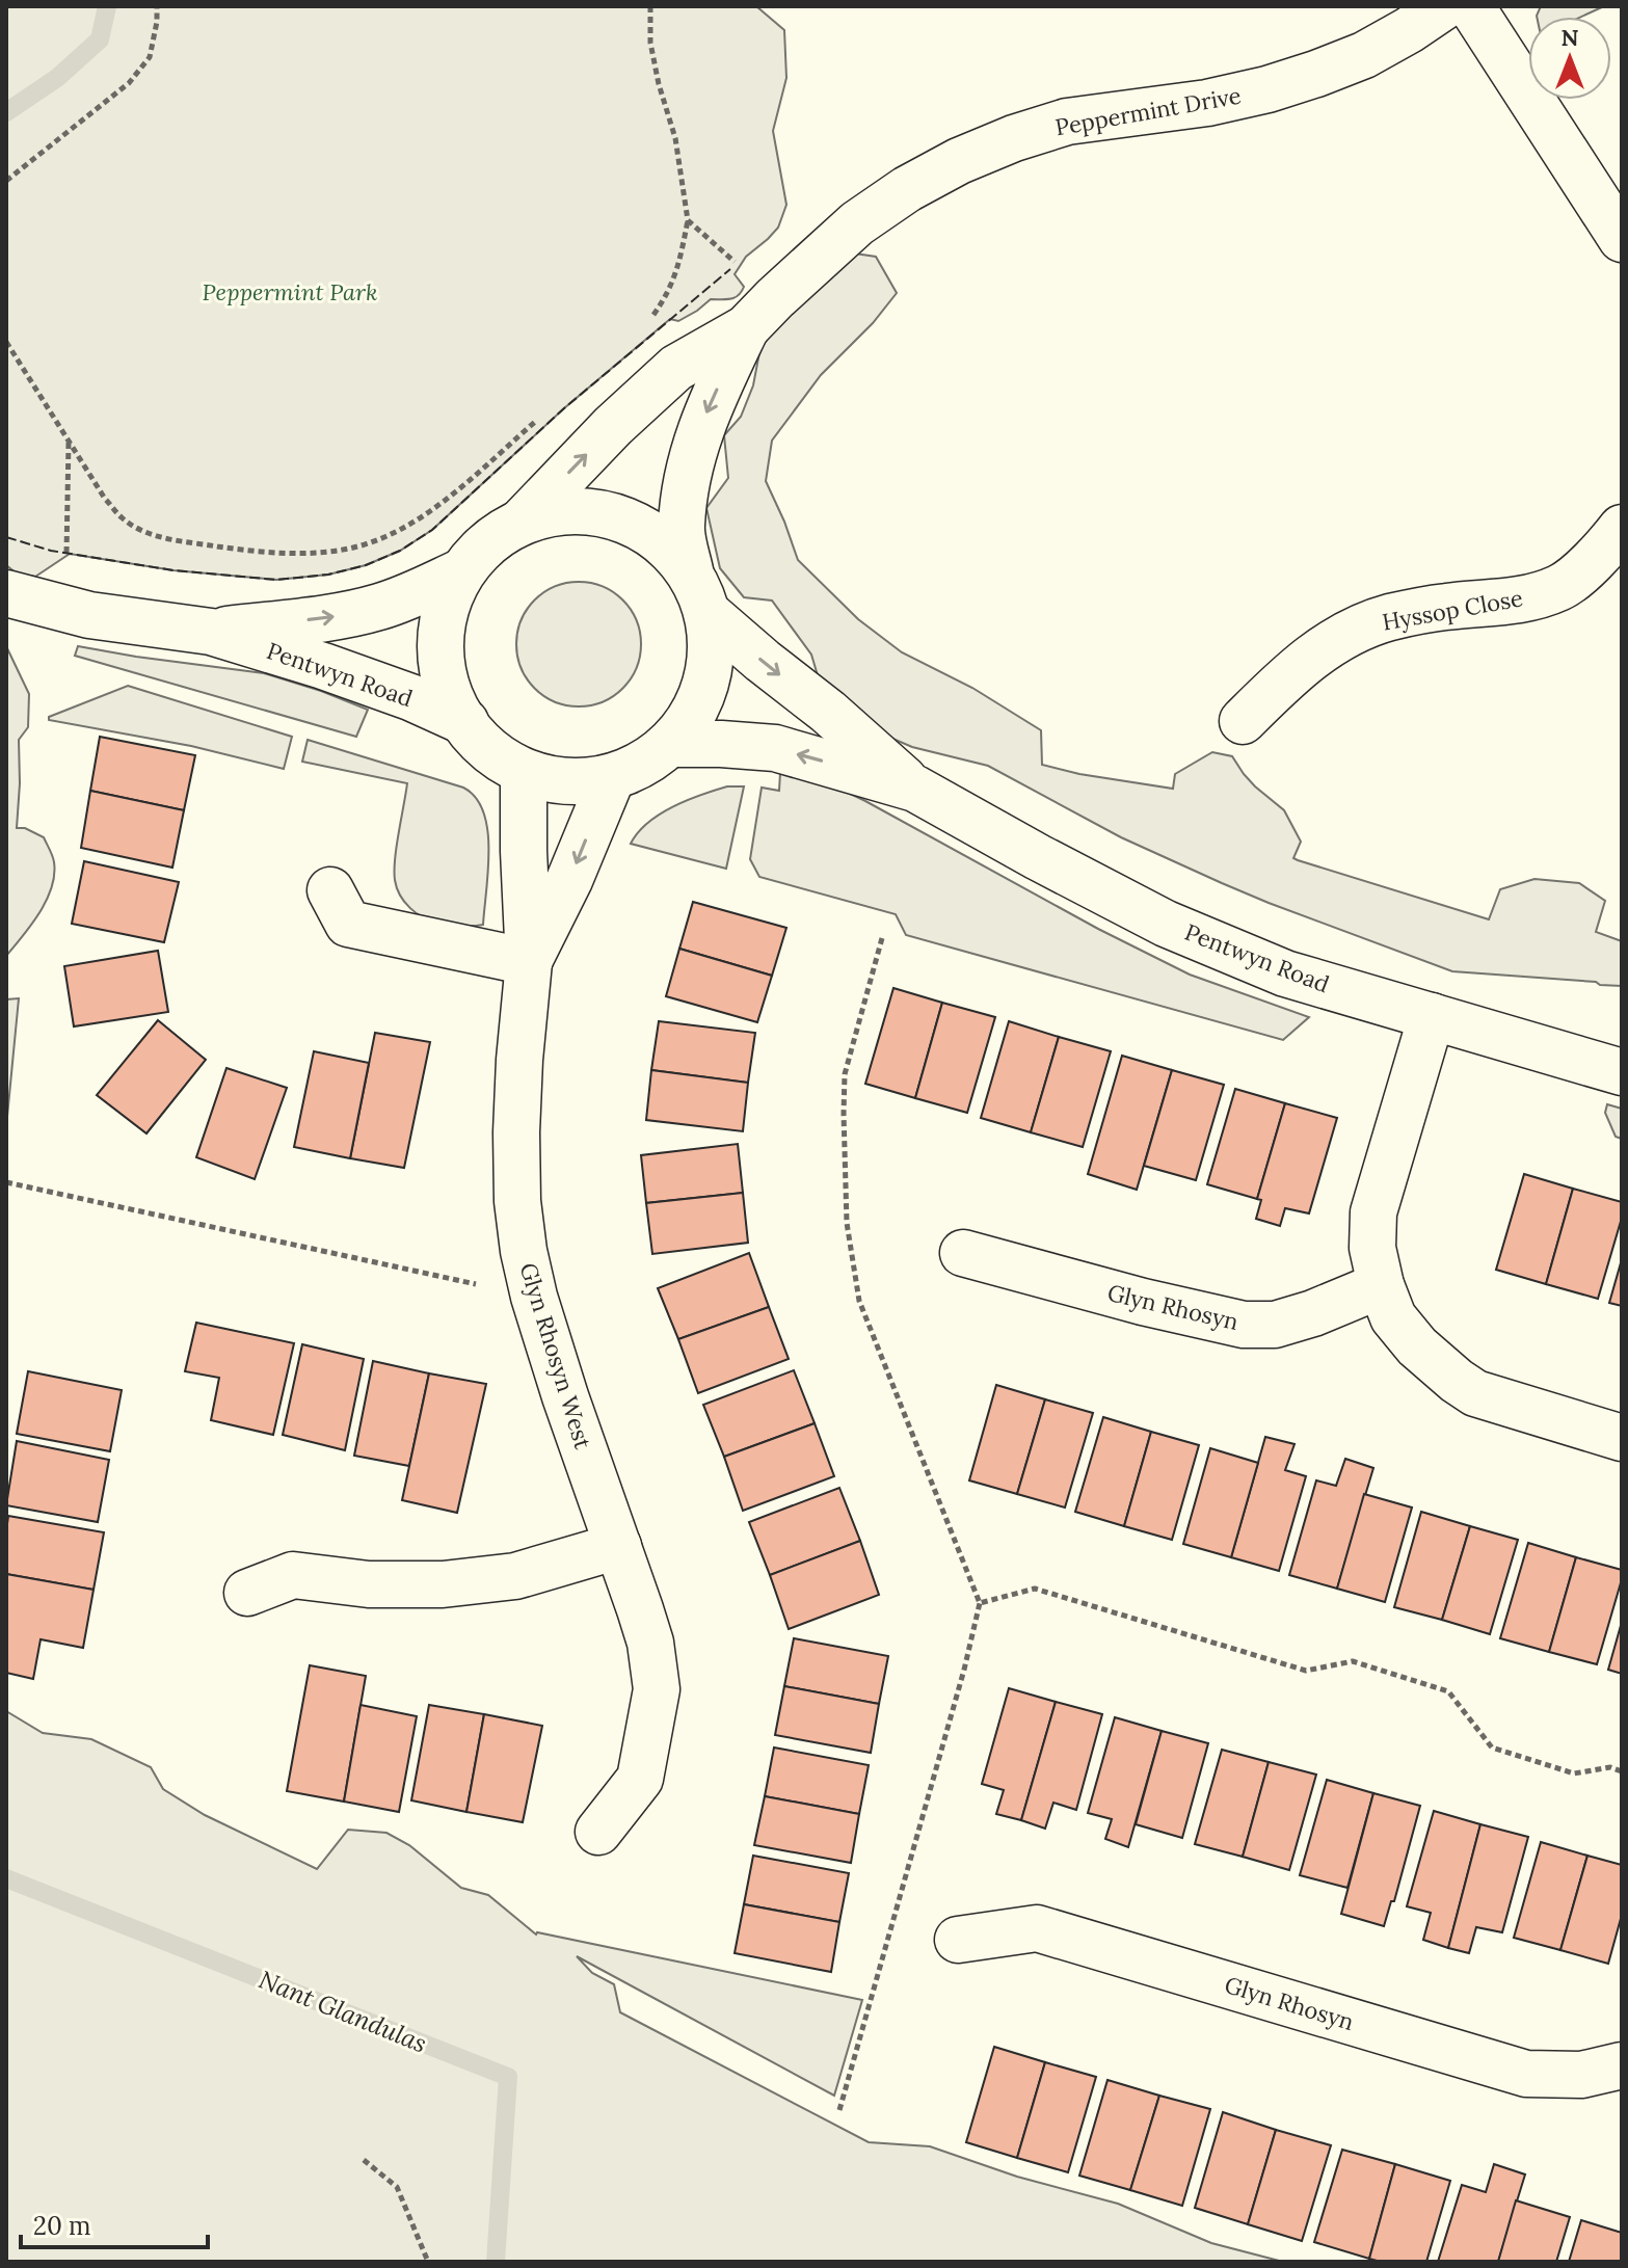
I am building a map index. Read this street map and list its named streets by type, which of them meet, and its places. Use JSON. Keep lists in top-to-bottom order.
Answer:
{
  "streets": {
    "street": [
      "Peppermint Drive",
      "Hyssop Close",
      "Pentwyn Road",
      "Glyn Rhosyn",
      "Glyn Rhosyn West"
    ]
  },
  "crossings": [
    ["Peppermint Drive", "Pentwyn Road"],
    ["Peppermint Drive", "Glyn Rhosyn West"],
    ["Pentwyn Road", "Glyn Rhosyn West"]
  ],
  "water": ["Nant Glandulas"],
  "parks": ["Peppermint Park"],
  "scale_bar": "20 m",
  "north": "top"
}
